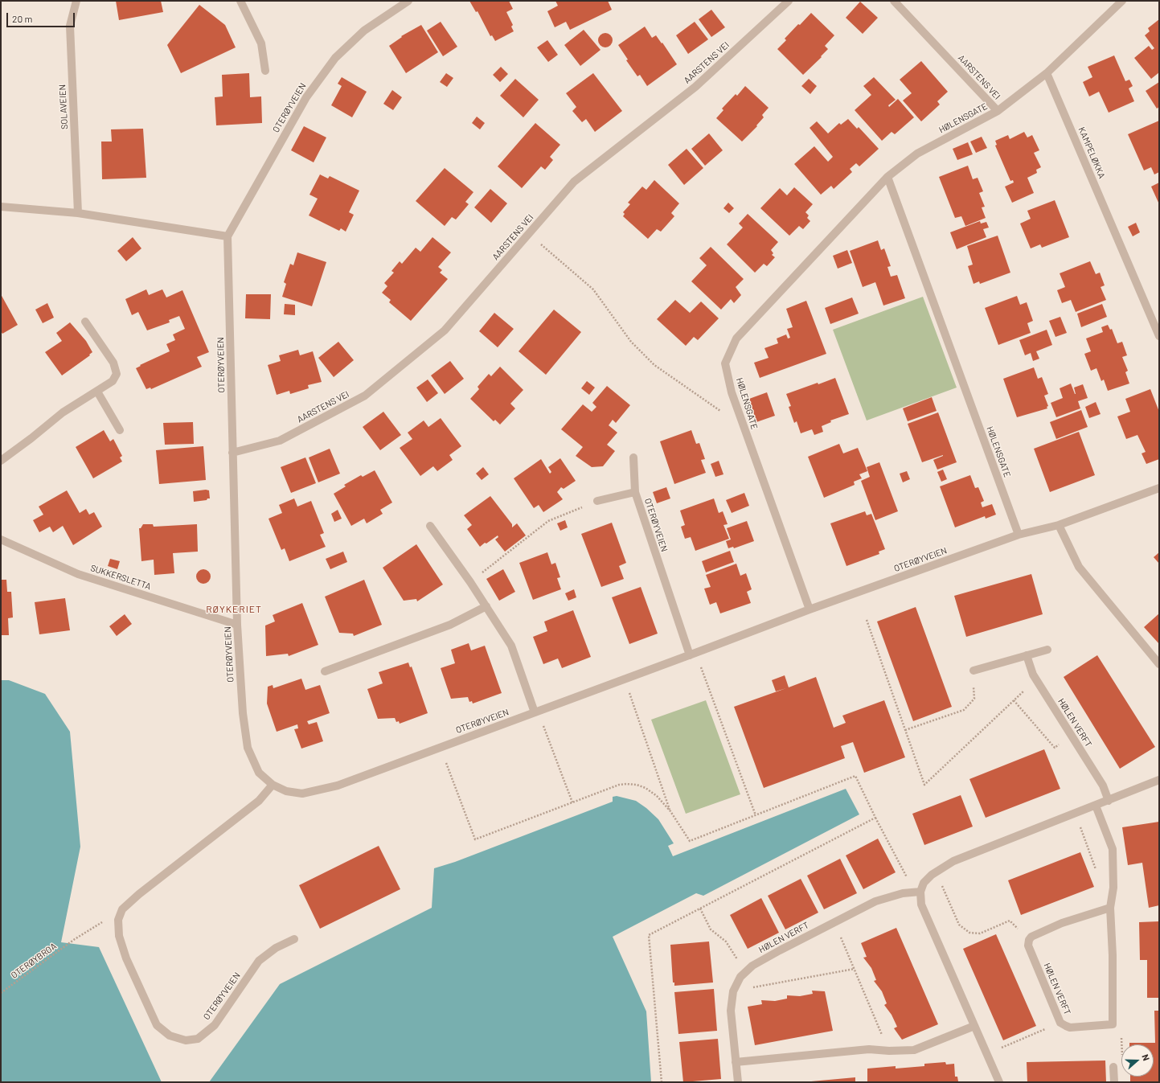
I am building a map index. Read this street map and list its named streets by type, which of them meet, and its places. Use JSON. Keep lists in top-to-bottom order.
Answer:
{
  "streets": {
    "street": [
      "AARSTENS VEI",
      "SOLAVEIEN",
      "OTERØYVEIEN",
      "HØLENSGATE",
      "KAMPELØKKA",
      "SUKKERSLETTA",
      "HØLEN VERFT"
    ],
    "path": ["OTERØYBROA"]
  },
  "crossings": [
    ["AARSTENS VEI", "OTERØYVEIEN"],
    ["AARSTENS VEI", "HØLENSGATE"],
    ["OTERØYVEIEN", "HØLENSGATE"],
    ["OTERØYVEIEN", "SUKKERSLETTA"],
    ["OTERØYVEIEN", "OTERØYBROA"],
    ["HØLENSGATE", "KAMPELØKKA"]
  ],
  "districts": ["RØYKERIET"],
  "scale_bar": "20 m",
  "north": "right"
}
